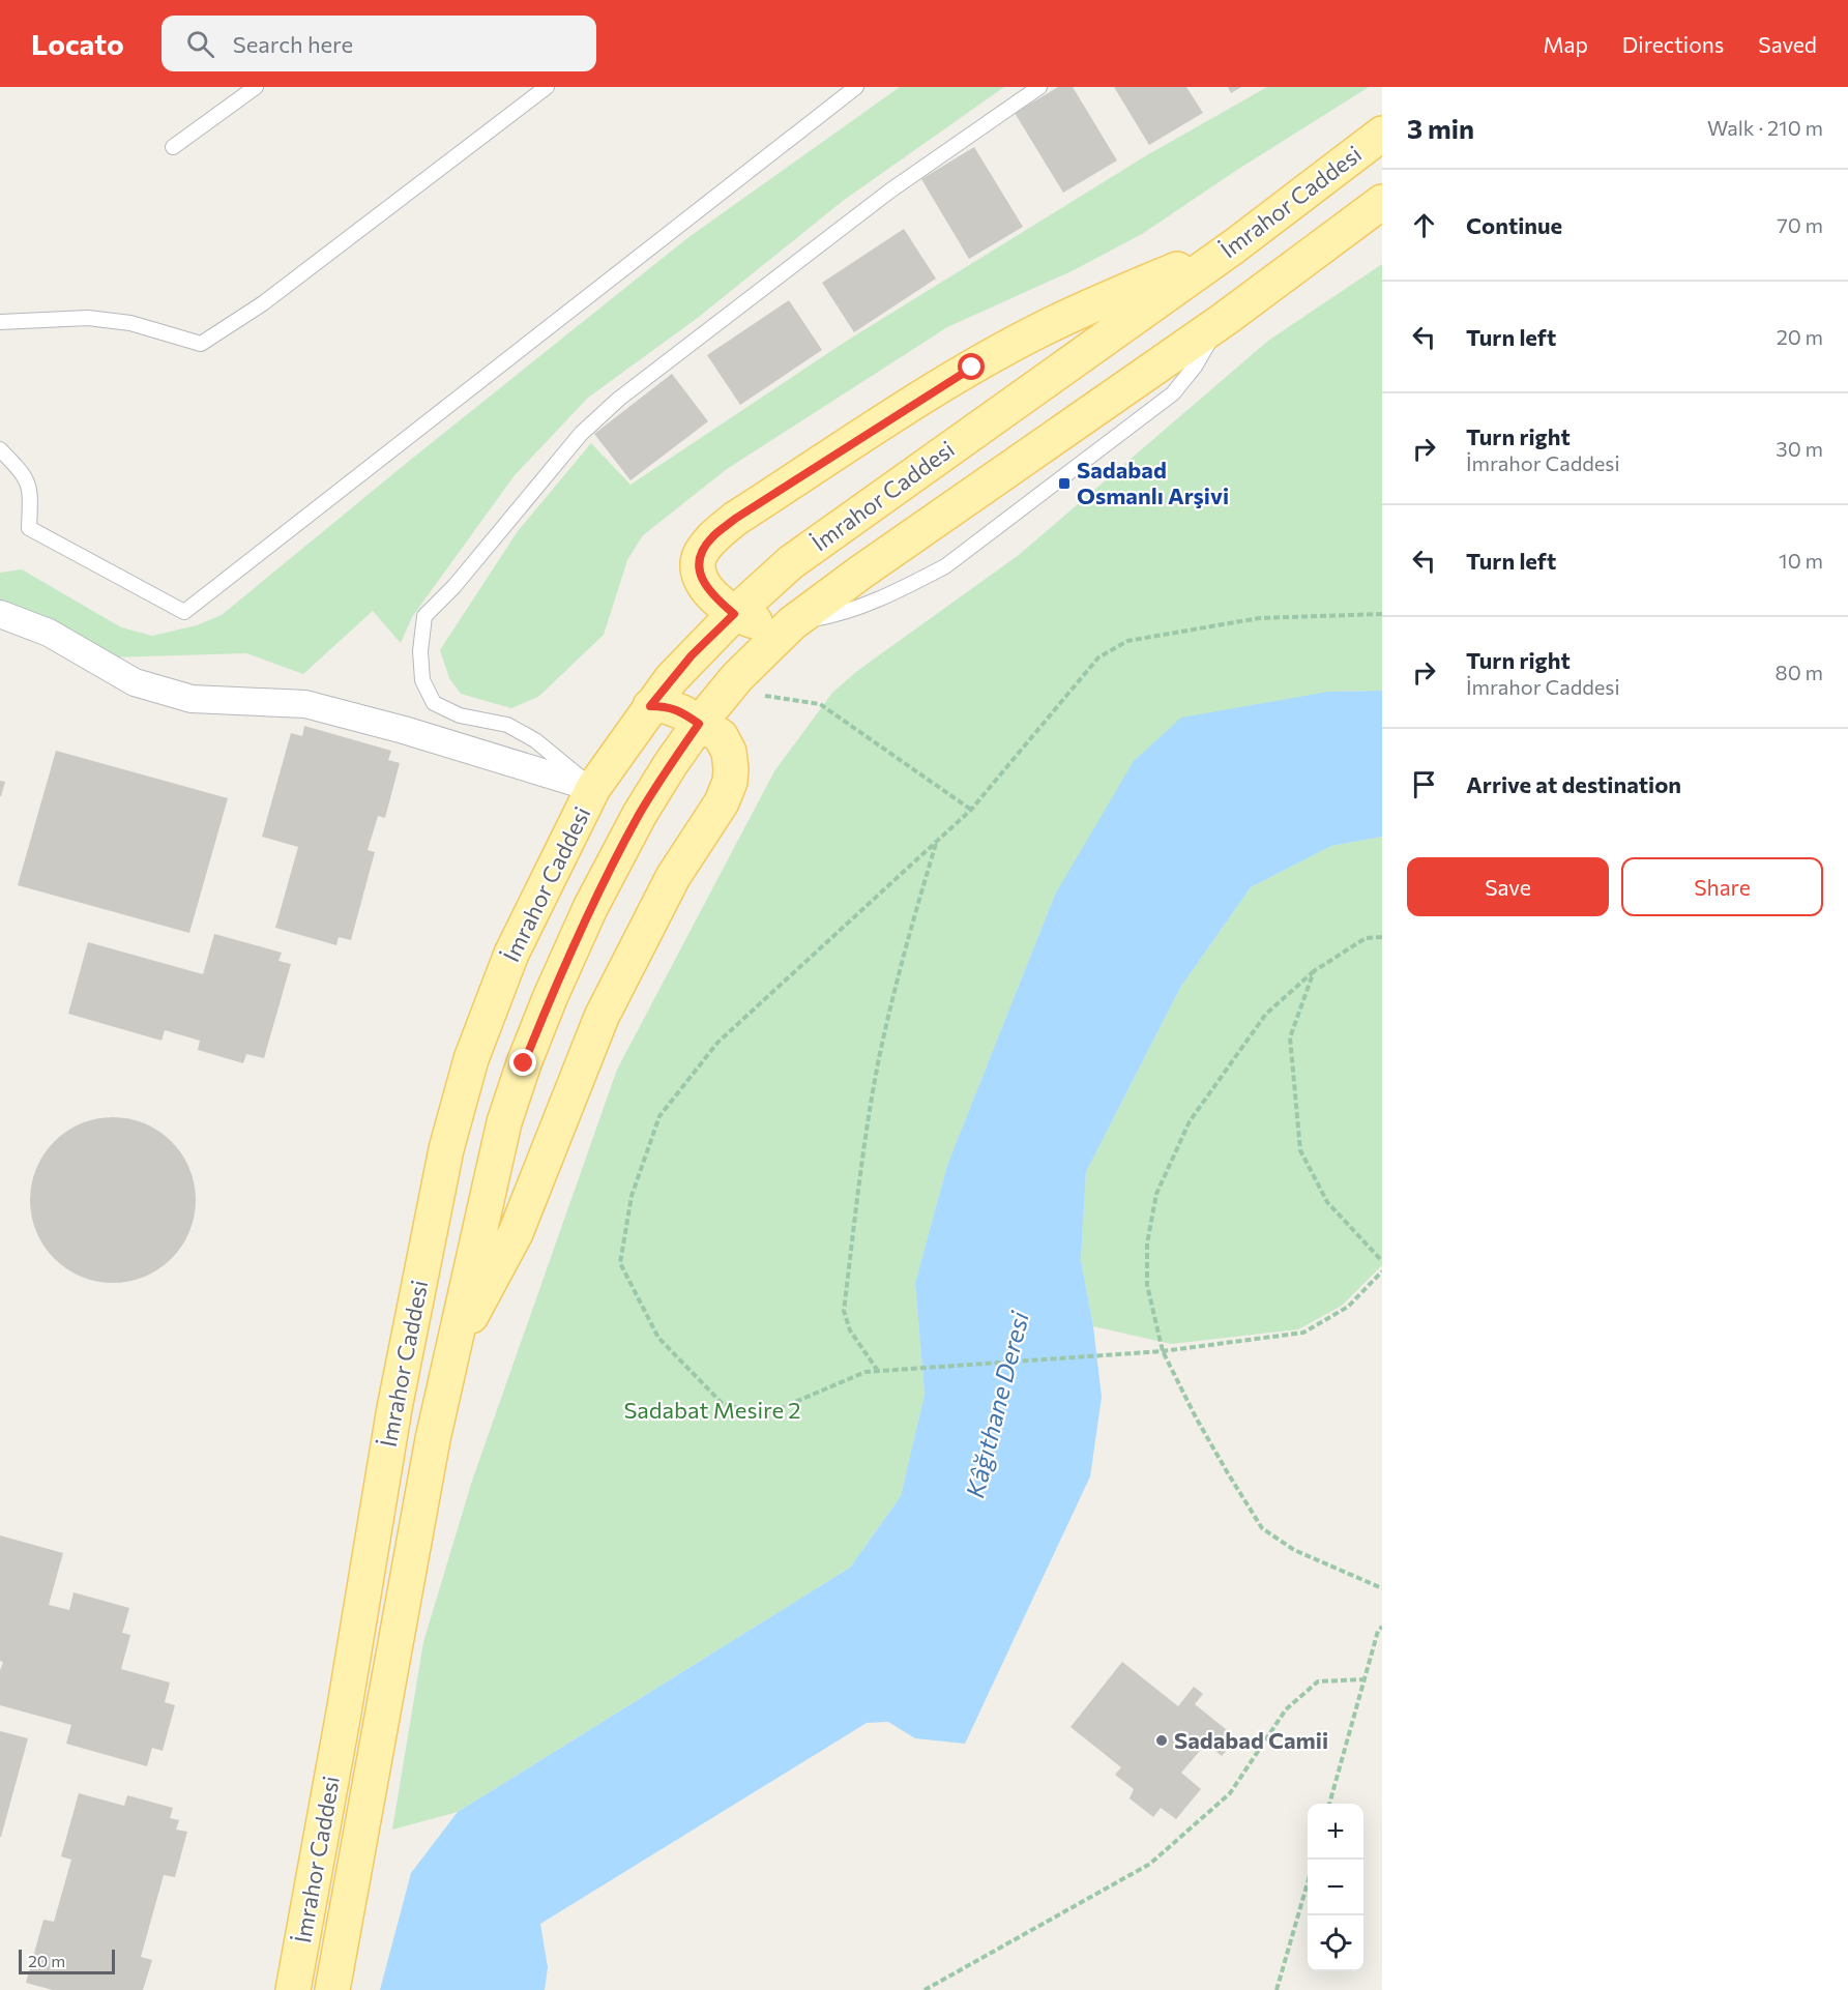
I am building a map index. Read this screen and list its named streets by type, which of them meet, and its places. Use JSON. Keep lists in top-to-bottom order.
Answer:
{
  "streets": {
    "main road": ["İmrahor Caddesi"]
  },
  "water": ["Kâğıthane Deresi"],
  "parks": ["Sadabat Mesire 2"],
  "places": {
    "transit": ["Sadabad Osmanlı Arşivi"],
    "other": ["Sadabad Camii"]
  },
  "scale_bar": "20 m",
  "page": {
    "header": "Locato",
    "search": "Search here",
    "nav": ["Map", "Directions", "Saved"],
    "heading": ["3 min", "Walk · 210 m"],
    "list": [
      ["Continue", "70 m"],
      ["Turn left", "20 m"],
      ["Turn right", "İmrahor Caddesi", "30 m"],
      ["Turn left", "10 m"],
      ["Turn right", "İmrahor Caddesi", "80 m"],
      "Arrive at destination"
    ],
    "buttons": ["Save", "Share"],
    "map_buttons": ["+", "−"],
    "scale": "20 m"
  }
}
